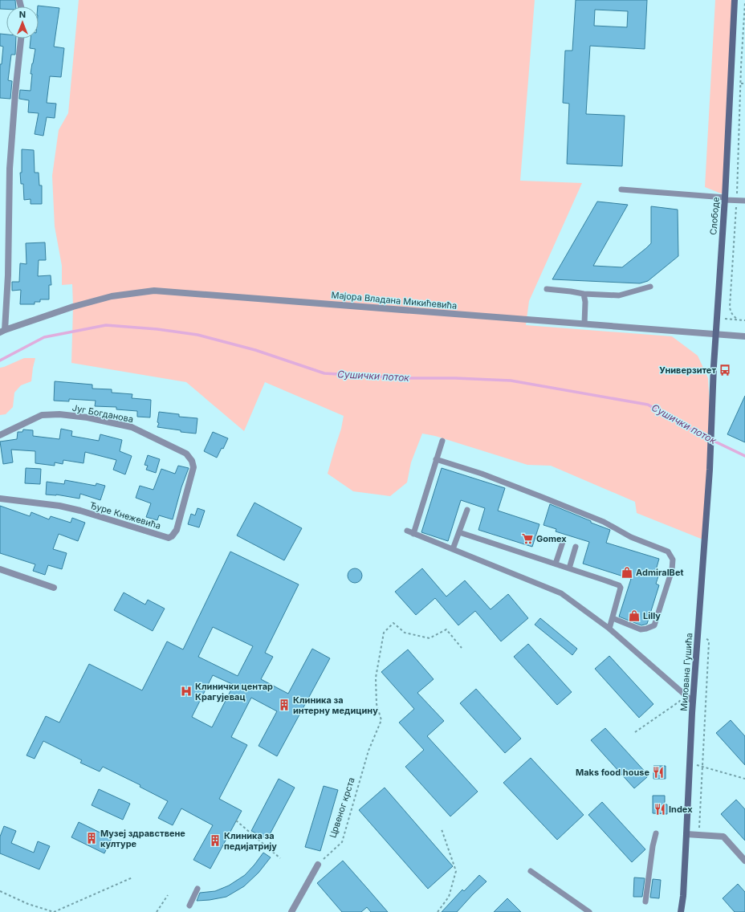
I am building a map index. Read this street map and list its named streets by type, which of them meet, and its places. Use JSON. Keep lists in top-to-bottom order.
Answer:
{
  "streets": {
    "street": [
      "Слободе",
      "Мајора Владана Микићевића",
      "Југ Богданова",
      "Ђуре Кнежевића",
      "Милована Гушића"
    ],
    "path": ["Црвеног крста"]
  },
  "crossings": [
    ["Слободе", "Мајора Владана Микићевића"],
    ["Слободе", "Милована Гушића"],
    ["Југ Богданова", "Ђуре Кнежевића"]
  ],
  "water": ["Сушички поток"],
  "places": {
    "bus stop": ["Универзитет"],
    "supermarket": ["Gomex"],
    "shop": ["AdmiralBet", "Lilly"],
    "hospital": ["Клинички центар Крагујевац"],
    "building": ["Клиника за интерну медицину", "Музеј здравствене културе", "Клиника за педијатрију"],
    "restaurant": ["Maks food house", "Index"]
  },
  "north": "top"
}
